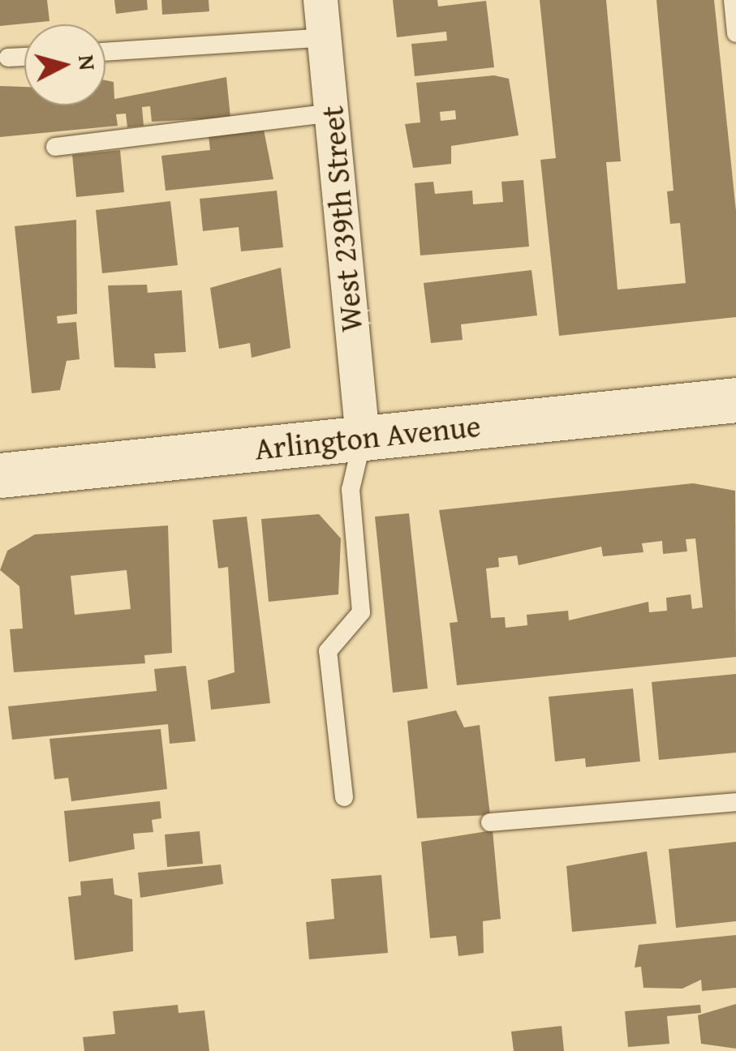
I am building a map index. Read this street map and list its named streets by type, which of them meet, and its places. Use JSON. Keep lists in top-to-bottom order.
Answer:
{
  "streets": {
    "main road": ["Arlington Avenue"],
    "street": ["West 239th Street"]
  },
  "crossings": [
    ["West 239th Street", "Arlington Avenue"]
  ],
  "north": "right"
}
